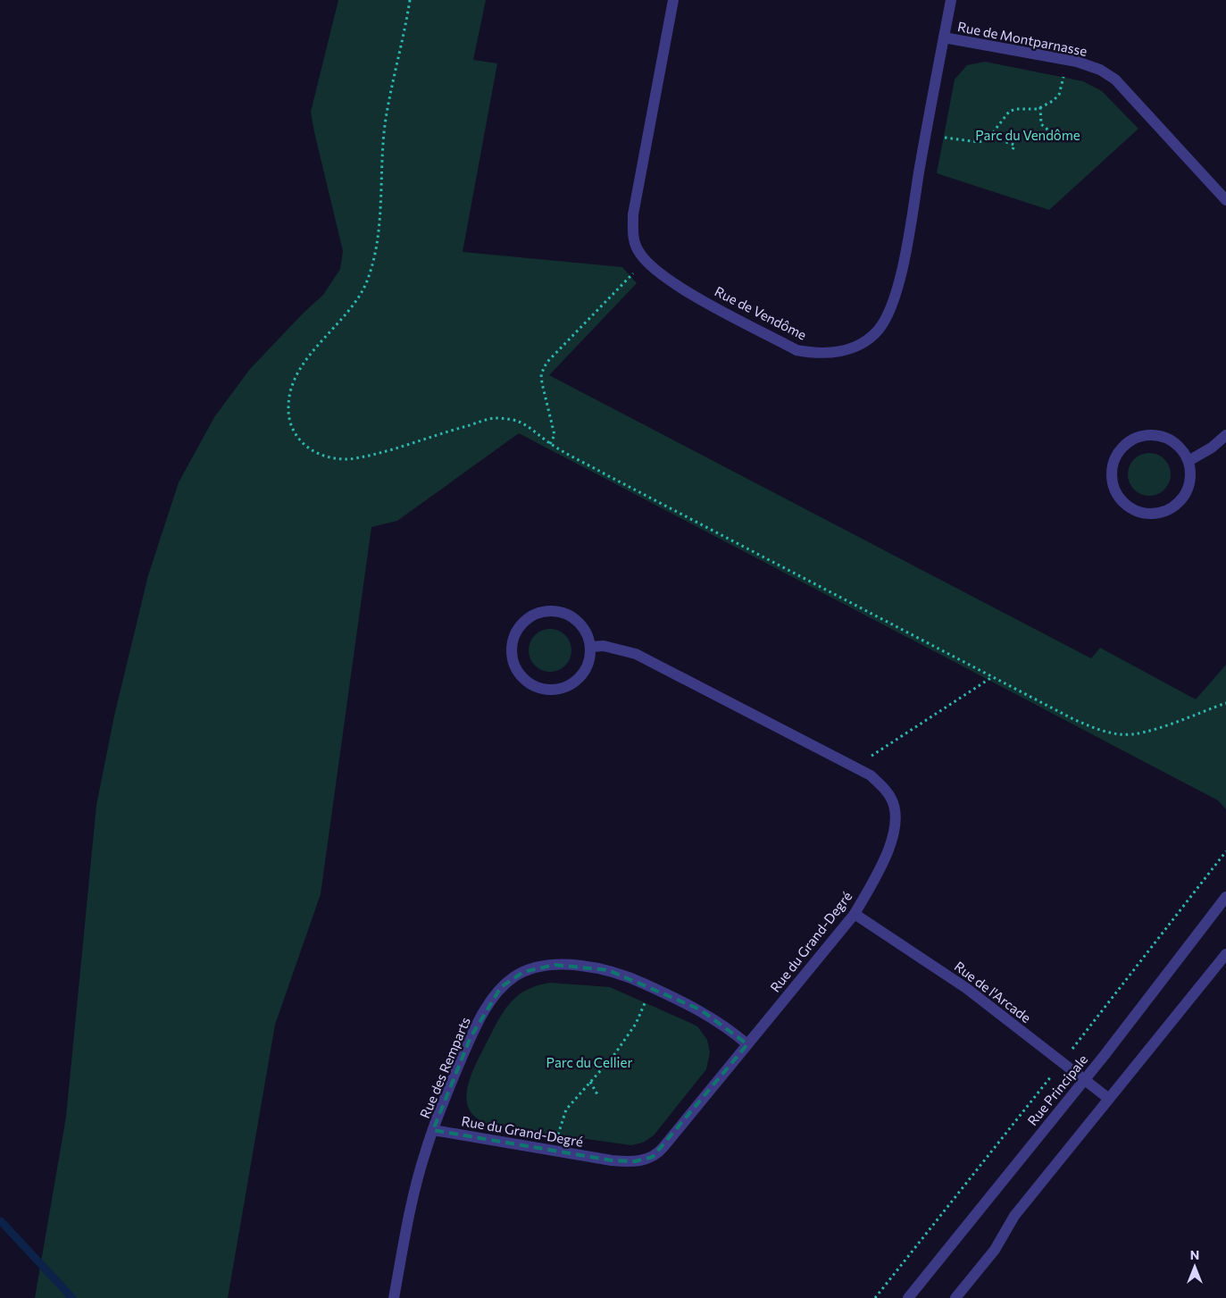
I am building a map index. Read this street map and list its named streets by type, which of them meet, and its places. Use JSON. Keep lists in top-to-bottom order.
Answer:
{
  "streets": {
    "street": [
      "Rue de Montparnasse",
      "Rue de Vendôme",
      "Rue du Grand-Degré",
      "Rue de l'Arcade",
      "Rue des Remparts",
      "Rue Principale"
    ]
  },
  "crossings": [
    ["Rue de Montparnasse", "Rue de Vendôme"],
    ["Rue du Grand-Degré", "Rue de l'Arcade"],
    ["Rue du Grand-Degré", "Rue des Remparts"],
    ["Rue de l'Arcade", "Rue Principale"]
  ],
  "parks": ["Parc du Vendôme", "Parc du Cellier"],
  "north": "top"
}
